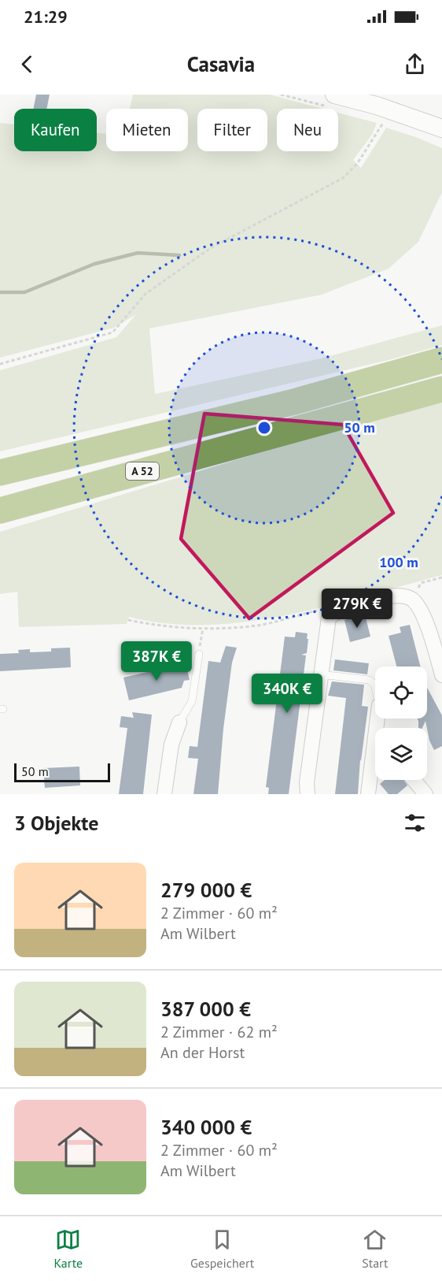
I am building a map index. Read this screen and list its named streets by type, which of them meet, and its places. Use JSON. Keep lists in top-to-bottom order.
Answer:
{
  "streets": {
    "highway": ["A 52"]
  },
  "scale_bar": "50 m",
  "page": {
    "status": "21:29",
    "header": "Casavia",
    "chip": [
      "Kaufen",
      "Mieten",
      "Filter",
      "Neu"
    ],
    "price": ["279K €", "387K €", "340K €"],
    "scale": "50 m",
    "heading": "3 Objekte",
    "list": [
      {
        "name": "279 000 €",
        "note": "2 Zimmer · 60 m² · Am Wilbert"
      },
      {
        "name": "387 000 €",
        "note": "2 Zimmer · 62 m² · An der Horst"
      },
      {
        "name": "340 000 €",
        "note": "2 Zimmer · 60 m² · Am Wilbert"
      }
    ],
    "tabs": ["Karte", "Gespeichert", "Start"]
  },
  "rings": ["50 m", "100 m"]
}
